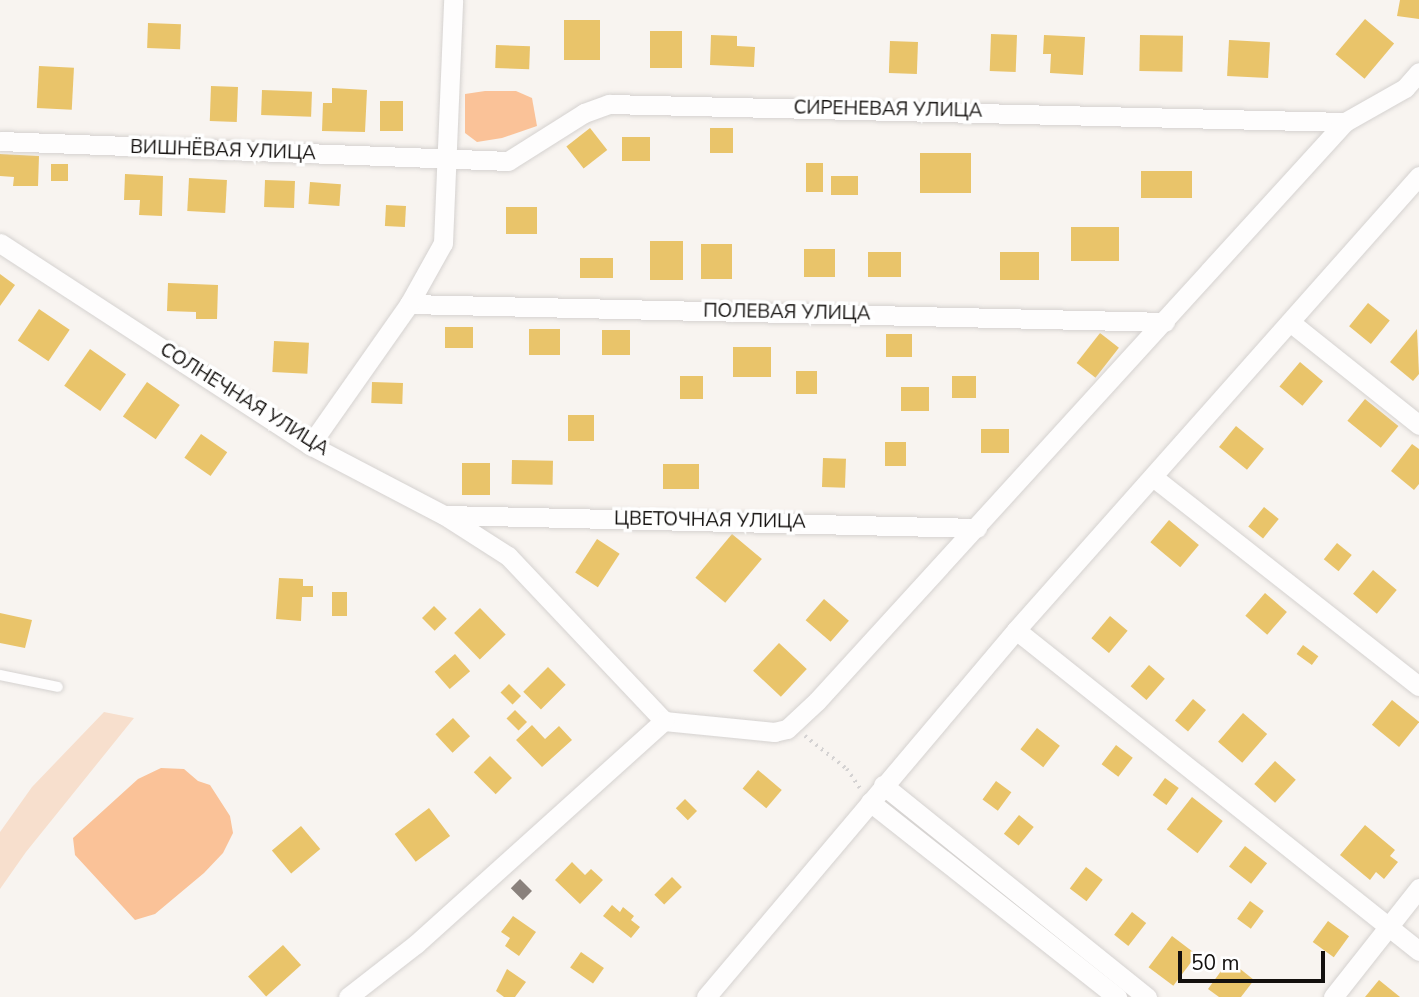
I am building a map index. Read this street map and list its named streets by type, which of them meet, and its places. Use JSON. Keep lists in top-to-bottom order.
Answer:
{
  "streets": {
    "street": [
      "СИРЕНЕВАЯ УЛИЦА",
      "ВИШНЁВАЯ УЛИЦА",
      "ПОЛЕВАЯ УЛИЦА",
      "СОЛНЕЧНАЯ УЛИЦА",
      "ЦВЕТОЧНАЯ УЛИЦА"
    ]
  },
  "crossings": [
    ["СИРЕНЕВАЯ УЛИЦА", "ВИШНЁВАЯ УЛИЦА"],
    ["СОЛНЕЧНАЯ УЛИЦА", "ЦВЕТОЧНАЯ УЛИЦА"]
  ],
  "scale_bar": "50 m"
}
